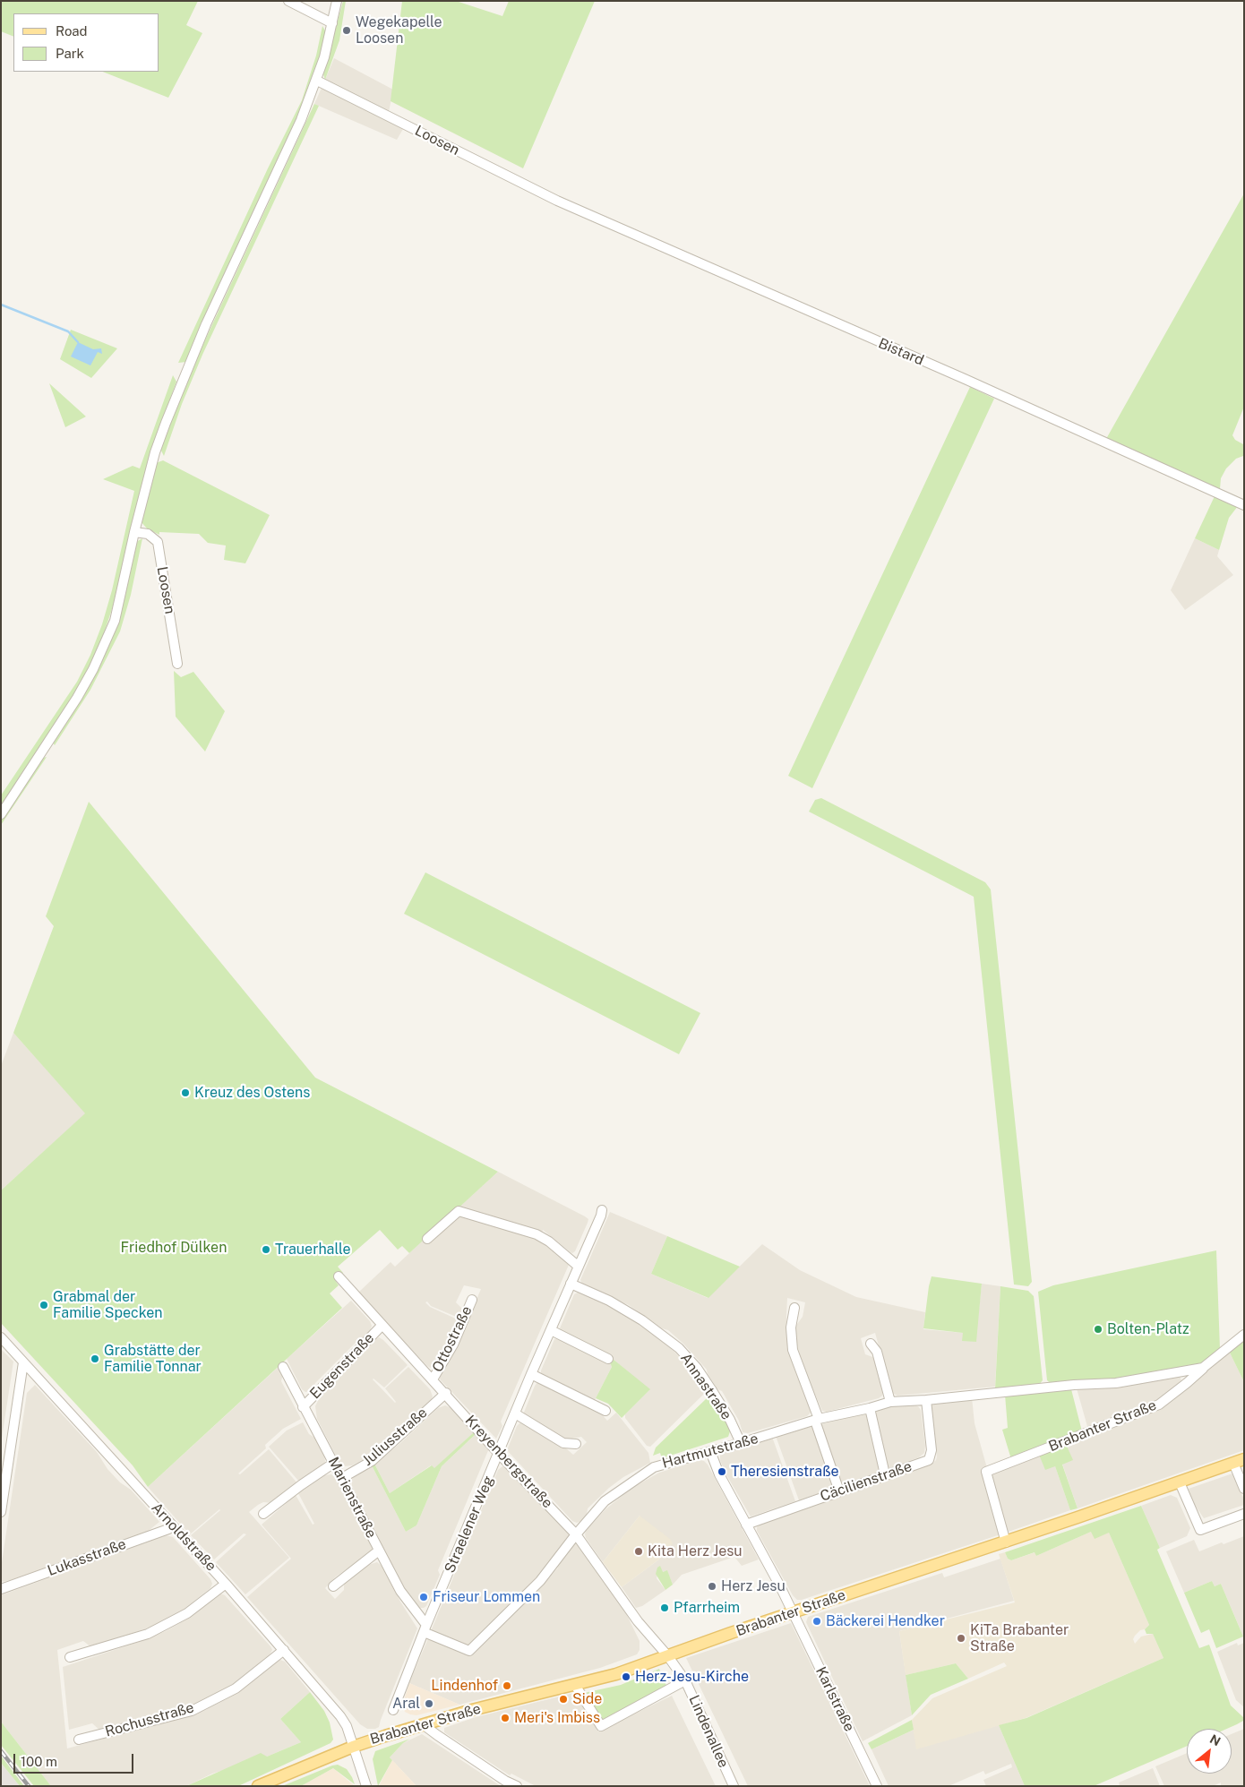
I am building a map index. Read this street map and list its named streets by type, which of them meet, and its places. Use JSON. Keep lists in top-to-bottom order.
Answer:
{
  "streets": {
    "main road": ["Brabanter Straße"],
    "street": [
      "Loosen",
      "Bistard",
      "Ottostraße",
      "Eugenstraße",
      "Annastraße",
      "Juliusstraße",
      "Hartmutstraße",
      "Kreyenbergstraße",
      "Cäcilienstraße",
      "Marienstraße",
      "Straelener Weg",
      "Arnoldstraße",
      "Lukasstraße",
      "Karlstraße",
      "Rochusstraße",
      "Lindenallee"
    ]
  },
  "crossings": [
    ["Loosen", "Bistard"],
    ["Ottostraße", "Kreyenbergstraße"],
    ["Eugenstraße", "Kreyenbergstraße"],
    ["Eugenstraße", "Marienstraße"],
    ["Annastraße", "Hartmutstraße"],
    ["Annastraße", "Straelener Weg"],
    ["Brabanter Straße", "Hartmutstraße"],
    ["Brabanter Straße", "Kreyenbergstraße"],
    ["Brabanter Straße", "Arnoldstraße"],
    ["Brabanter Straße", "Karlstraße"],
    ["Brabanter Straße", "Lindenallee"],
    ["Juliusstraße", "Kreyenbergstraße"],
    ["Juliusstraße", "Marienstraße"],
    ["Hartmutstraße", "Kreyenbergstraße"],
    ["Hartmutstraße", "Cäcilienstraße"],
    ["Hartmutstraße", "Marienstraße"],
    ["Hartmutstraße", "Straelener Weg"],
    ["Kreyenbergstraße", "Straelener Weg"],
    ["Kreyenbergstraße", "Lindenallee"],
    ["Marienstraße", "Straelener Weg"],
    ["Arnoldstraße", "Lukasstraße"],
    ["Arnoldstraße", "Rochusstraße"]
  ],
  "parks": ["Friedhof Dülken"],
  "places": [
    "Wegekapelle Loosen",
    "Kreuz des Ostens",
    "Trauerhalle",
    "Grabmal der Familie Specken",
    "Bolten-Platz",
    "Grabstätte der Familie Tonnar",
    "Theresienstraße",
    "Kita Herz Jesu",
    "Herz Jesu",
    "Friseur Lommen",
    "Pfarrheim",
    "Bäckerei Hendker",
    "KiTa Brabanter Straße",
    "Herz-Jesu-Kirche",
    "Lindenhof",
    "Side",
    "Aral",
    "Meri's Imbiss"
  ],
  "legend": ["Road", "Park"],
  "scale_bar": "100 m",
  "north": "top right"
}
